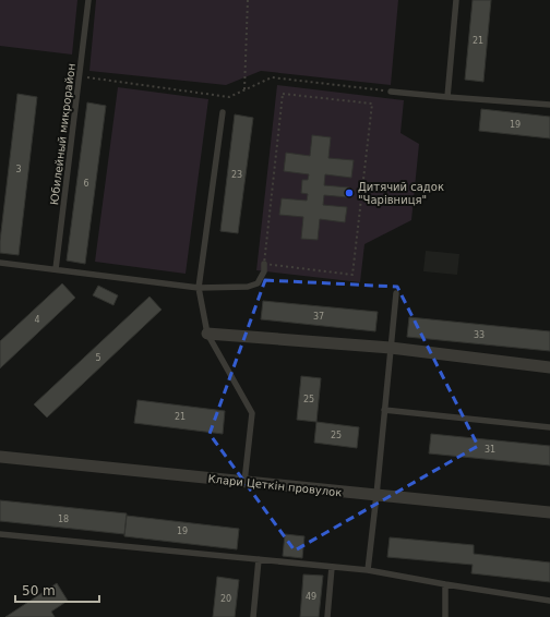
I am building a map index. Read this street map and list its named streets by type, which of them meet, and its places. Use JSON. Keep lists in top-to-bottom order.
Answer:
{
  "streets": {
    "street": ["Клари Цеткін провулок"],
    "lane": ["Юбилейный микрорайон"]
  },
  "places": ["Дитячий садок \"Чарівниця\""],
  "house_numbers": [
    "21",
    "19",
    "3",
    "23",
    "6",
    "37",
    "4",
    "33",
    "5",
    "25",
    "21",
    "25",
    "31",
    "18",
    "19",
    "49",
    "20"
  ],
  "scale_bar": "50 m"
}
